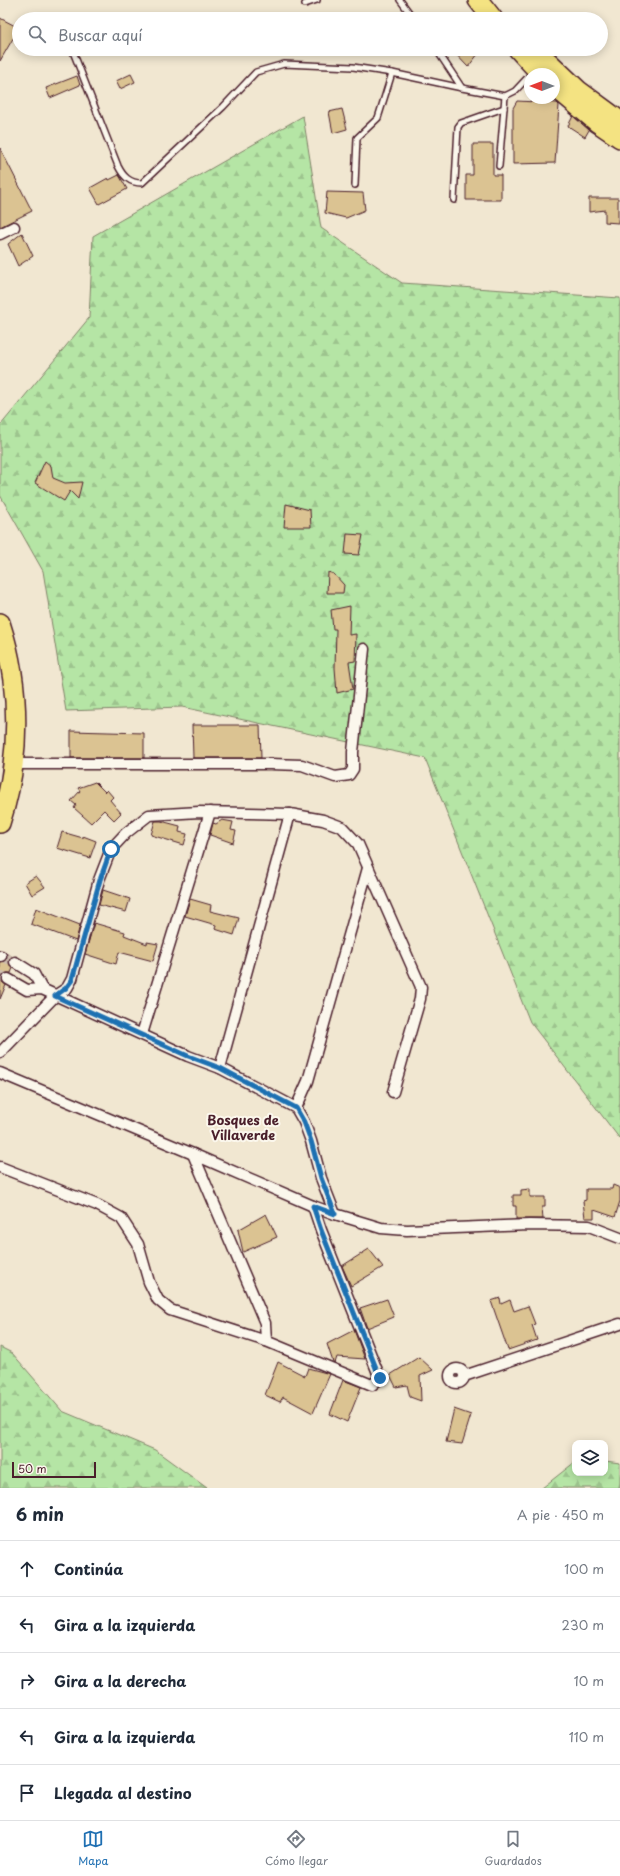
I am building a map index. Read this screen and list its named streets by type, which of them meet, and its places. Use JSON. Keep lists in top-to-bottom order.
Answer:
{
  "districts": ["Bosques de Villaverde"],
  "scale_bar": "50 m",
  "north": "left",
  "page": {
    "search": "Buscar aquí",
    "scale": "50 m",
    "heading": ["6 min", "A pie · 450 m"],
    "list": [
      ["Continúa", "100 m"],
      ["Gira a la izquierda", "230 m"],
      ["Gira a la derecha", "10 m"],
      ["Gira a la izquierda", "110 m"],
      "Llegada al destino"
    ],
    "nav": ["Mapa", "Cómo llegar", "Guardados"]
  }
}
